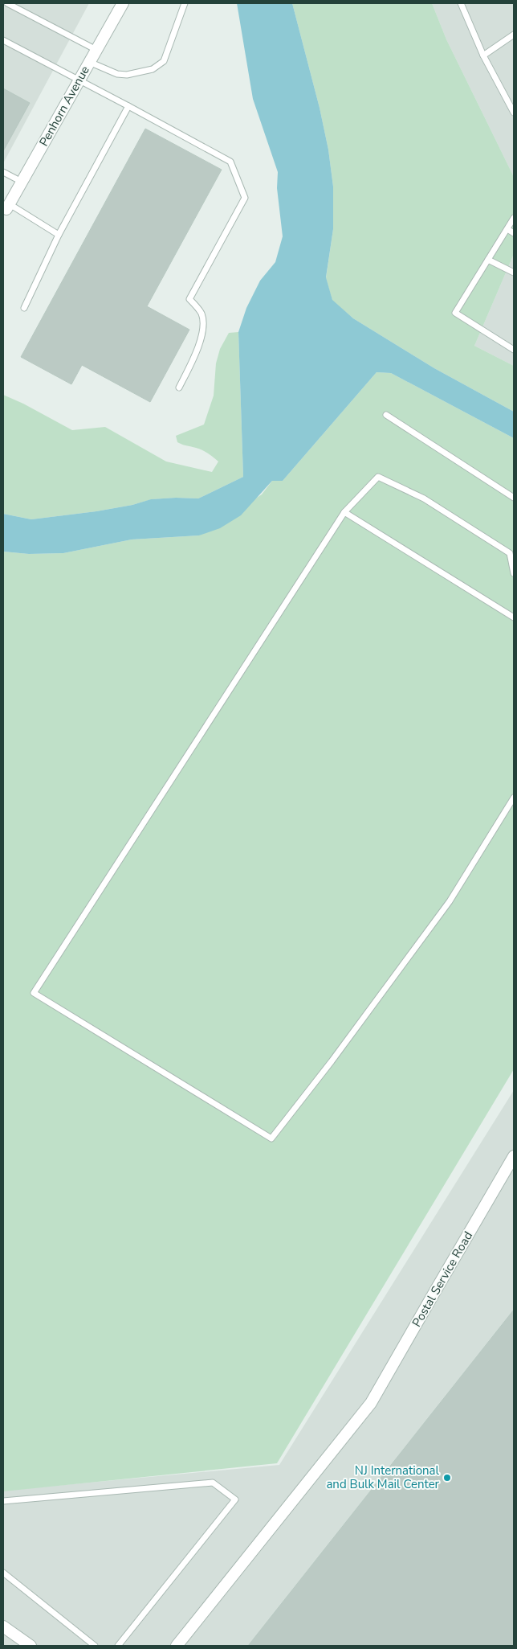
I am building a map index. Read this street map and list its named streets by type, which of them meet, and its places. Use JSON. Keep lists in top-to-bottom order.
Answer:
{
  "streets": {
    "street": ["Penhorn Avenue", "Postal Service Road"]
  },
  "places": ["NJ International and Bulk Mail Center"]
}
